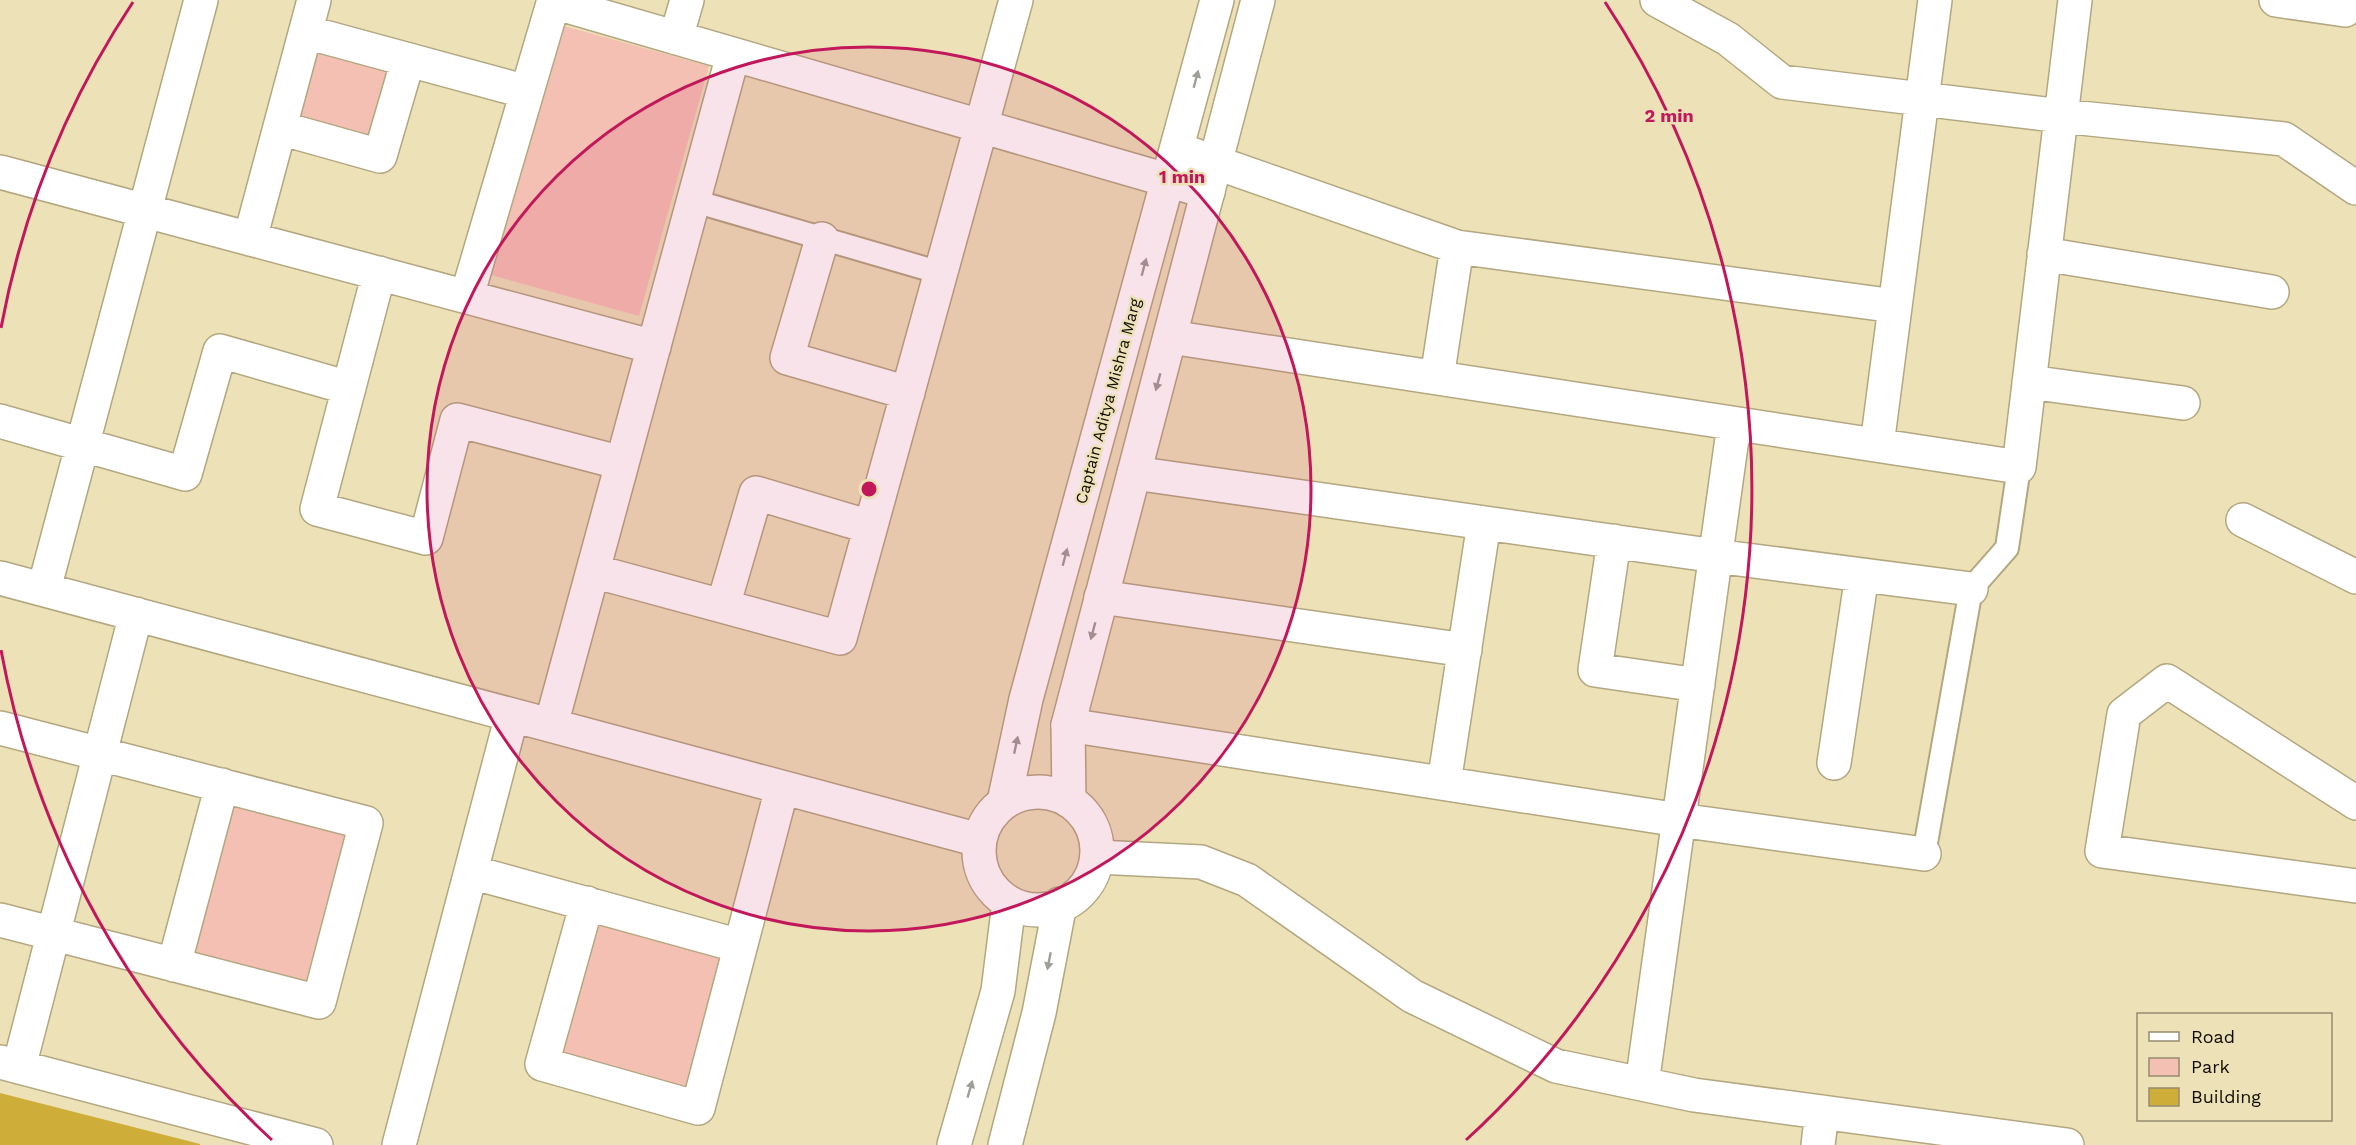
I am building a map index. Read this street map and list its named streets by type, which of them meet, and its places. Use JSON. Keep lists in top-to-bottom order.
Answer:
{
  "streets": {
    "street": ["Captain Aditya Mishra Marg"]
  },
  "legend": ["Road", "Park", "Building"],
  "rings": ["2 min", "1 min"]
}
